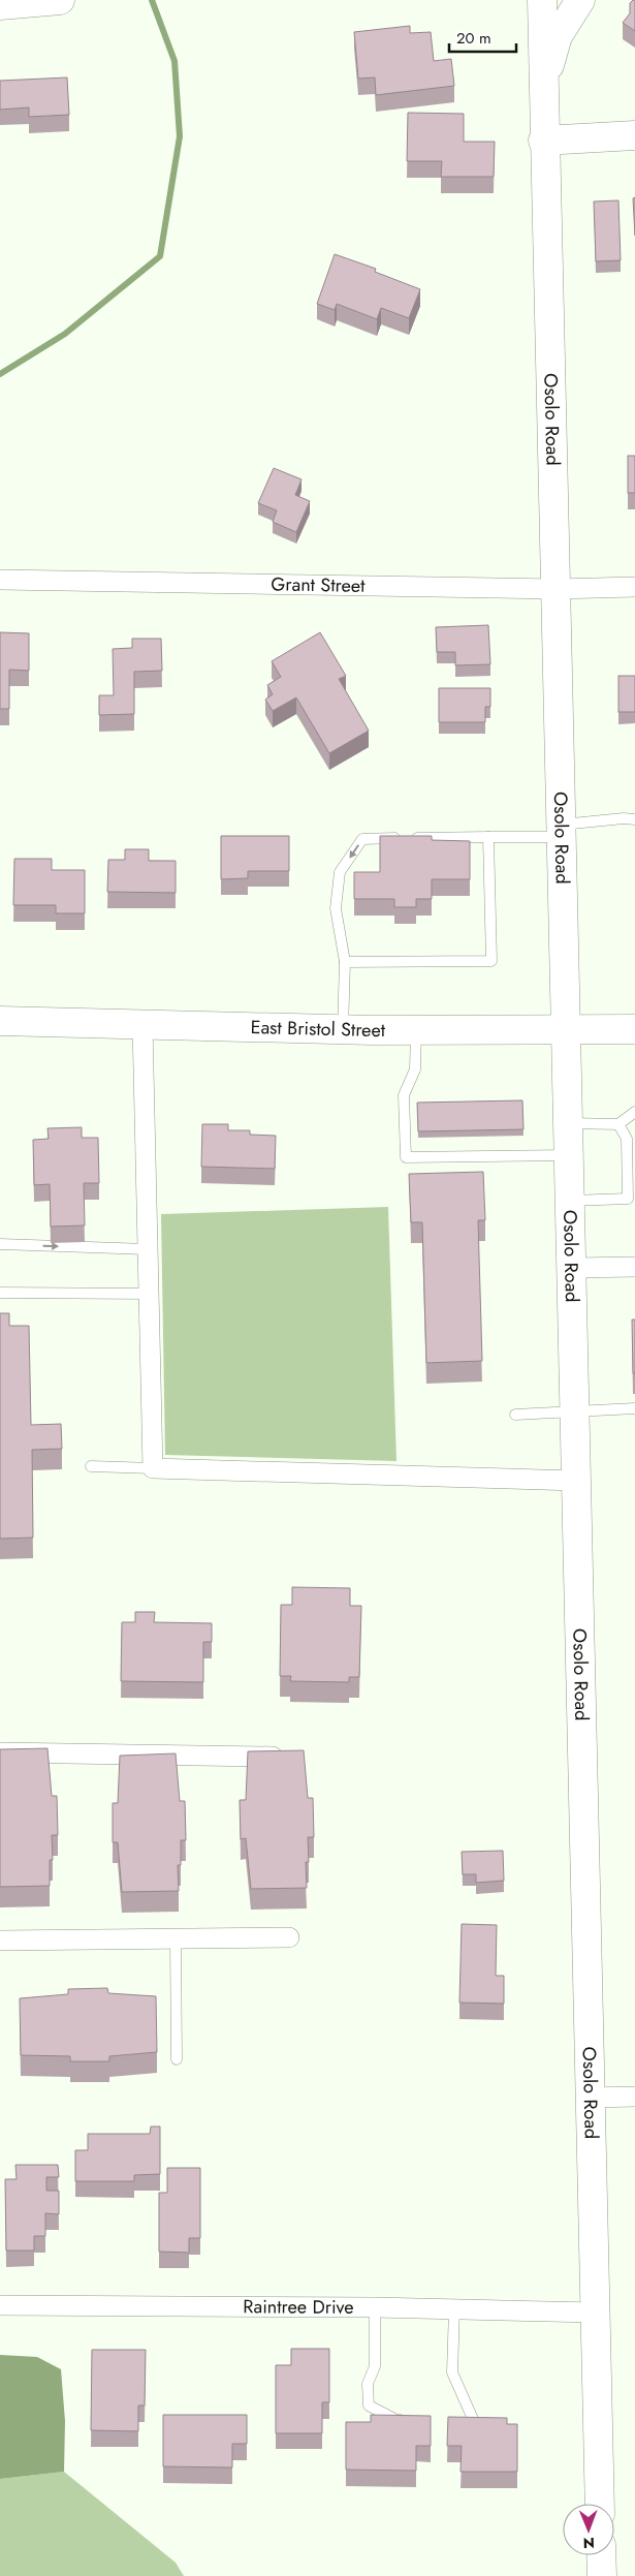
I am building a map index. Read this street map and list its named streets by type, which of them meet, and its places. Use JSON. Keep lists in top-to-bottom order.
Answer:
{
  "streets": {
    "street": [
      "Osolo Road",
      "Grant Street",
      "East Bristol Street",
      "Raintree Drive"
    ]
  },
  "crossings": [
    ["Osolo Road", "Grant Street"],
    ["Osolo Road", "East Bristol Street"],
    ["Osolo Road", "Raintree Drive"]
  ],
  "scale_bar": "20 m",
  "north": "bottom"
}
